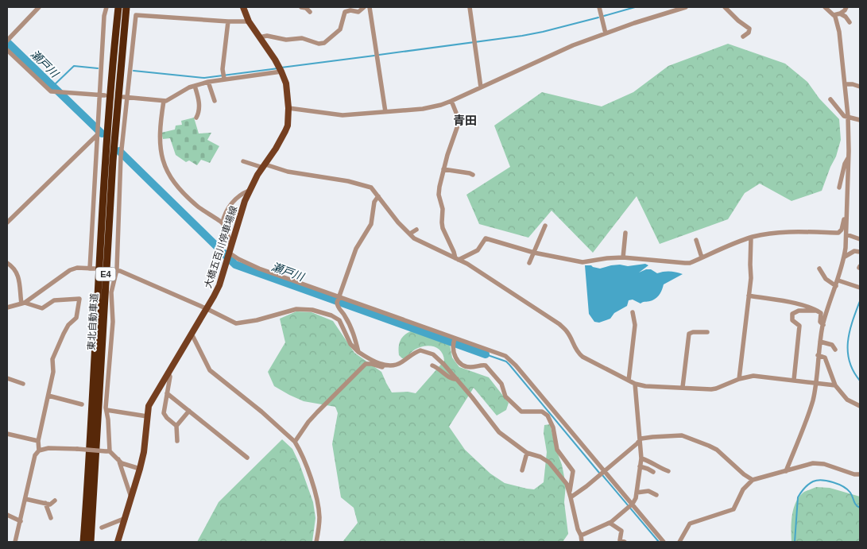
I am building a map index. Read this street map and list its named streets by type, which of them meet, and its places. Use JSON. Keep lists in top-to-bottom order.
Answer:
{
  "streets": {
    "highway": ["E4", "東北自動車道"],
    "main road": ["大橋五百川停車場線"]
  },
  "districts": ["青田"],
  "water": ["瀬戸川"]
}
